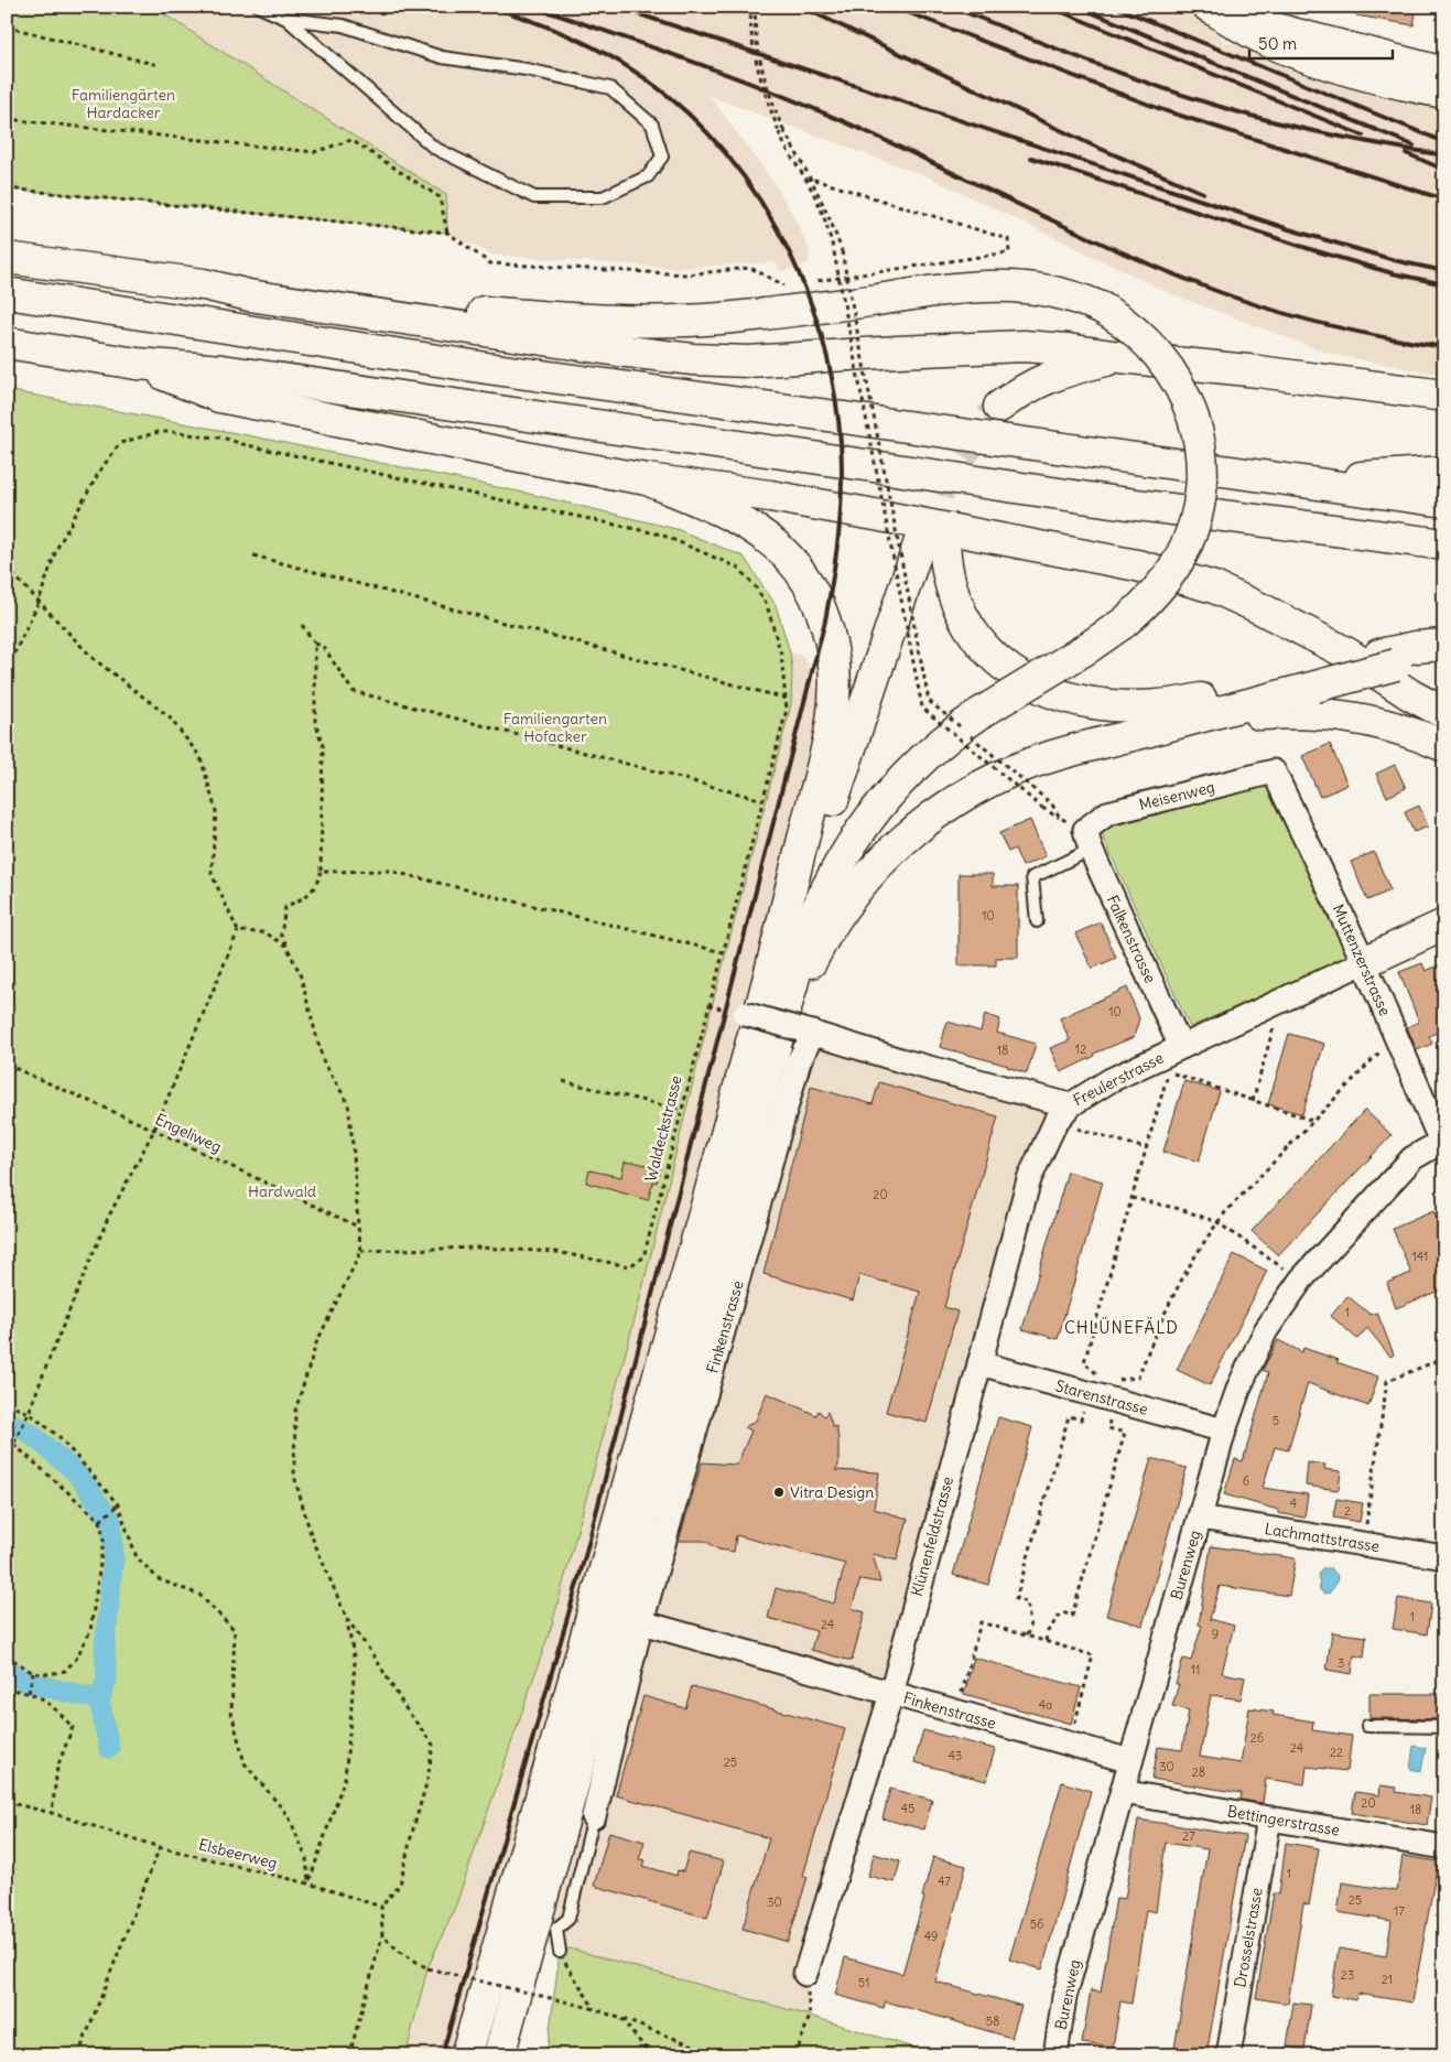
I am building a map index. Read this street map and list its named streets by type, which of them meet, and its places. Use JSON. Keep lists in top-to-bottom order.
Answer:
{
  "streets": {
    "main road": ["Freulerstrasse"],
    "street": [
      "Meisenweg",
      "Falkenstrasse",
      "Muttenzerstrasse",
      "Finkenstrasse",
      "Starenstrasse",
      "Klünenfeldstrasse",
      "Lachmattstrasse",
      "Burenweg",
      "Bettingerstrasse",
      "Drosselstrasse"
    ],
    "path": ["Waldeckstrasse", "Engeliweg", "Elsbeerweg"]
  },
  "crossings": [
    ["Meisenweg", "Falkenstrasse"],
    ["Meisenweg", "Muttenzerstrasse"],
    ["Falkenstrasse", "Freulerstrasse"],
    ["Muttenzerstrasse", "Freulerstrasse"],
    ["Muttenzerstrasse", "Burenweg"],
    ["Freulerstrasse", "Finkenstrasse"],
    ["Freulerstrasse", "Klünenfeldstrasse"],
    ["Finkenstrasse", "Klünenfeldstrasse"],
    ["Finkenstrasse", "Burenweg"],
    ["Starenstrasse", "Klünenfeldstrasse"],
    ["Starenstrasse", "Burenweg"],
    ["Lachmattstrasse", "Burenweg"],
    ["Burenweg", "Bettingerstrasse"],
    ["Bettingerstrasse", "Drosselstrasse"]
  ],
  "districts": ["CHLÜNEFÄLD"],
  "parks": ["Familiengärten Hardacker", "Familiengarten Hofacker", "Hardwald"],
  "places": ["Vitra Design"],
  "house_numbers": [
    "10",
    "10",
    "12",
    "18",
    "20",
    "141",
    "1",
    "5",
    "6",
    "4",
    "2",
    "1",
    "24",
    "9",
    "3",
    "11",
    "4a",
    "26",
    "24",
    "22",
    "43",
    "25",
    "30",
    "28",
    "20",
    "45",
    "18",
    "27",
    "1",
    "47",
    "25",
    "30",
    "17",
    "56",
    "49",
    "23",
    "21",
    "51",
    "58"
  ],
  "scale_bar": "50 m"
}
